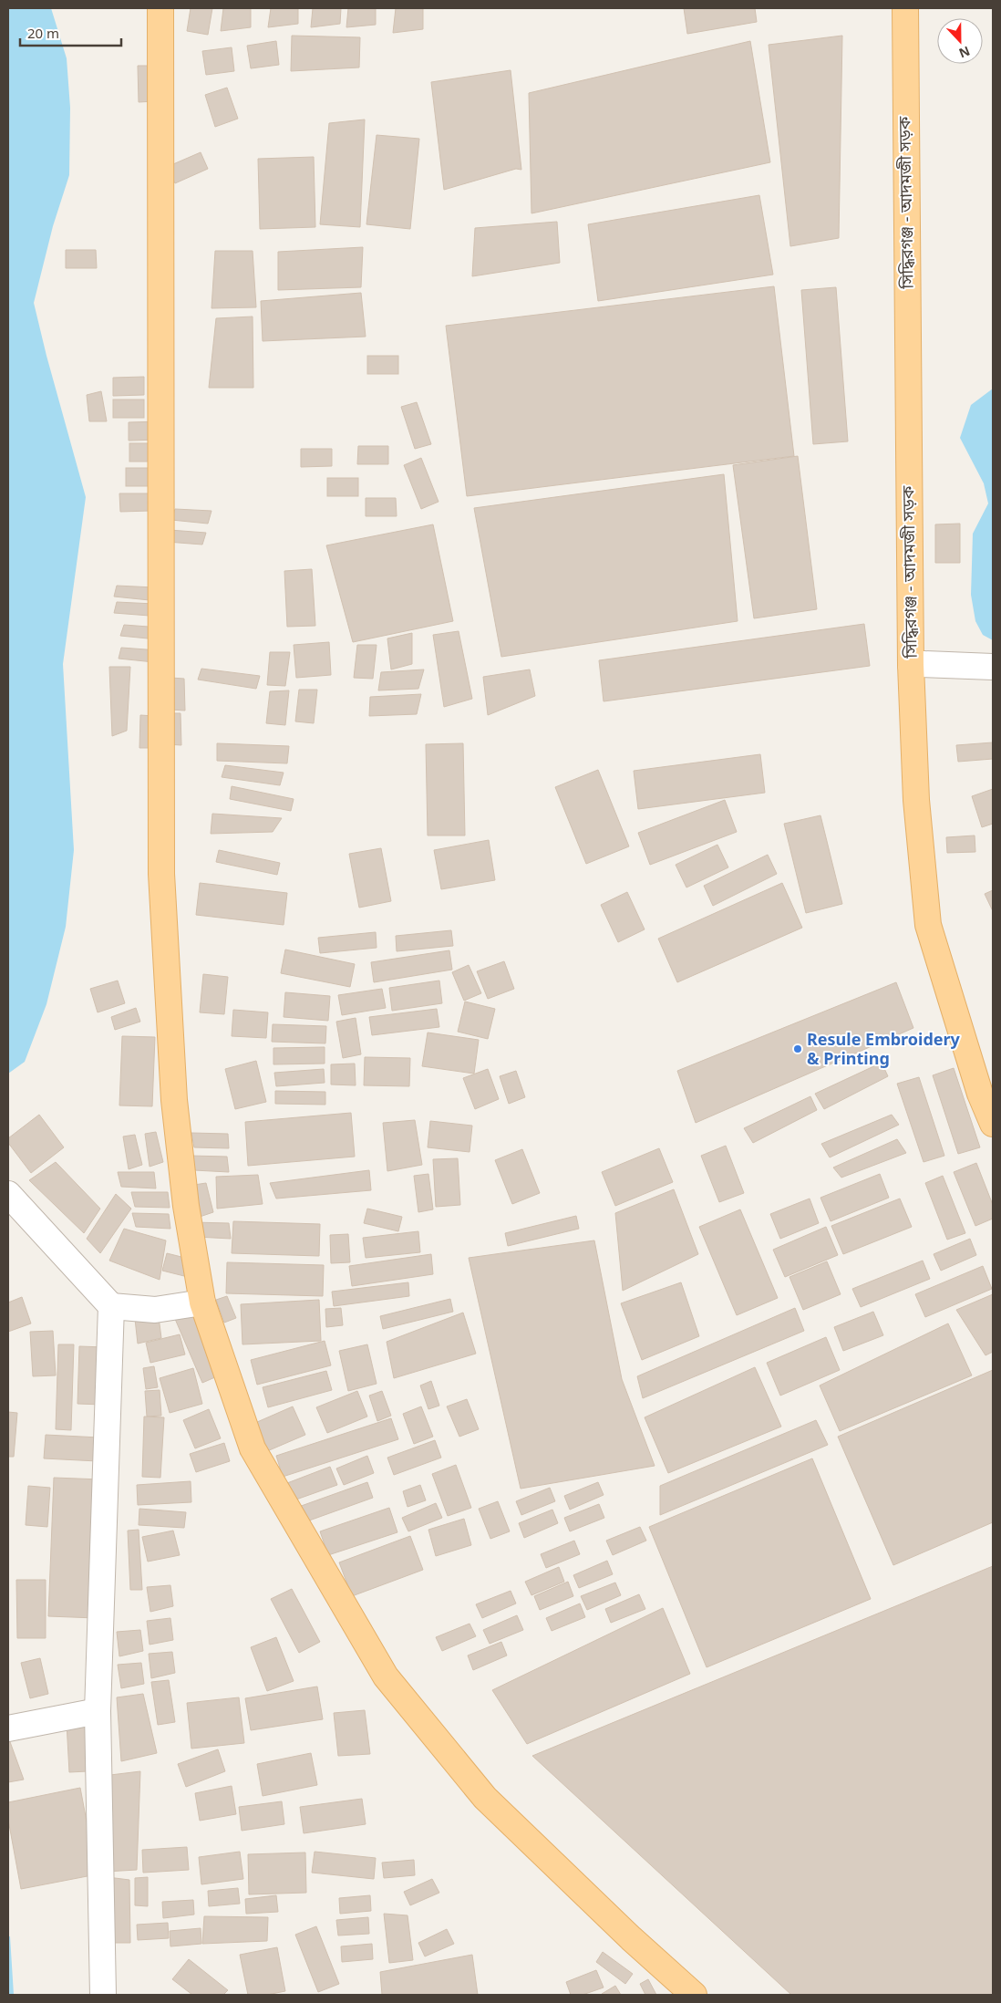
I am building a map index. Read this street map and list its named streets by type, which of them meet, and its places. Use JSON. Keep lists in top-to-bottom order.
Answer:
{
  "streets": {
    "main road": ["সিদ্ধিরগঞ্জ - আদমজী সড়ক"]
  },
  "places": ["Resule Embroidery & Printing"],
  "scale_bar": "20 m",
  "north": "bottom"
}
